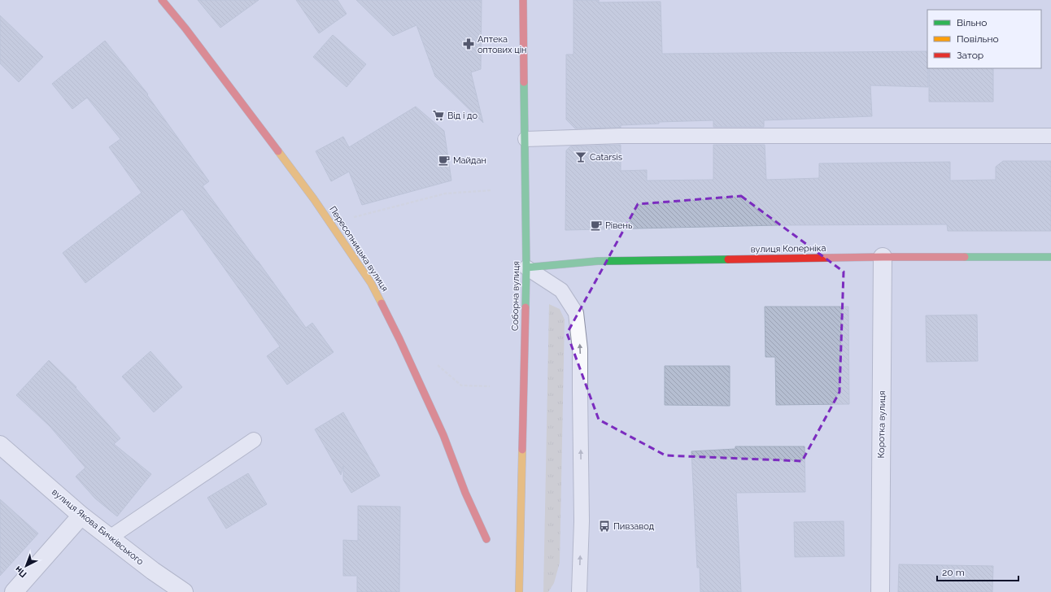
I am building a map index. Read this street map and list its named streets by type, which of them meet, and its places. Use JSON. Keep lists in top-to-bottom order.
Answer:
{
  "streets": {
    "street": [
      "Пересопницька вулиця",
      "вулиця Коперніка",
      "Соборна вулиця",
      "Коротка вулиця",
      "вулиця Якова Бичківського"
    ]
  },
  "crossings": [
    ["вулиця Коперніка", "Соборна вулиця"],
    ["вулиця Коперніка", "Коротка вулиця"]
  ],
  "places": {
    "pharmacy": ["Аптека оптових цін"],
    "supermarket": ["Від і до"],
    "bar": ["Catarsis"],
    "cafe": ["Майдан", "Рівень"],
    "bus stop": ["Пивзавод"]
  },
  "legend": ["Вільно", "Повільно", "Затор"],
  "scale_bar": "20 m",
  "north": "bottom left"
}
